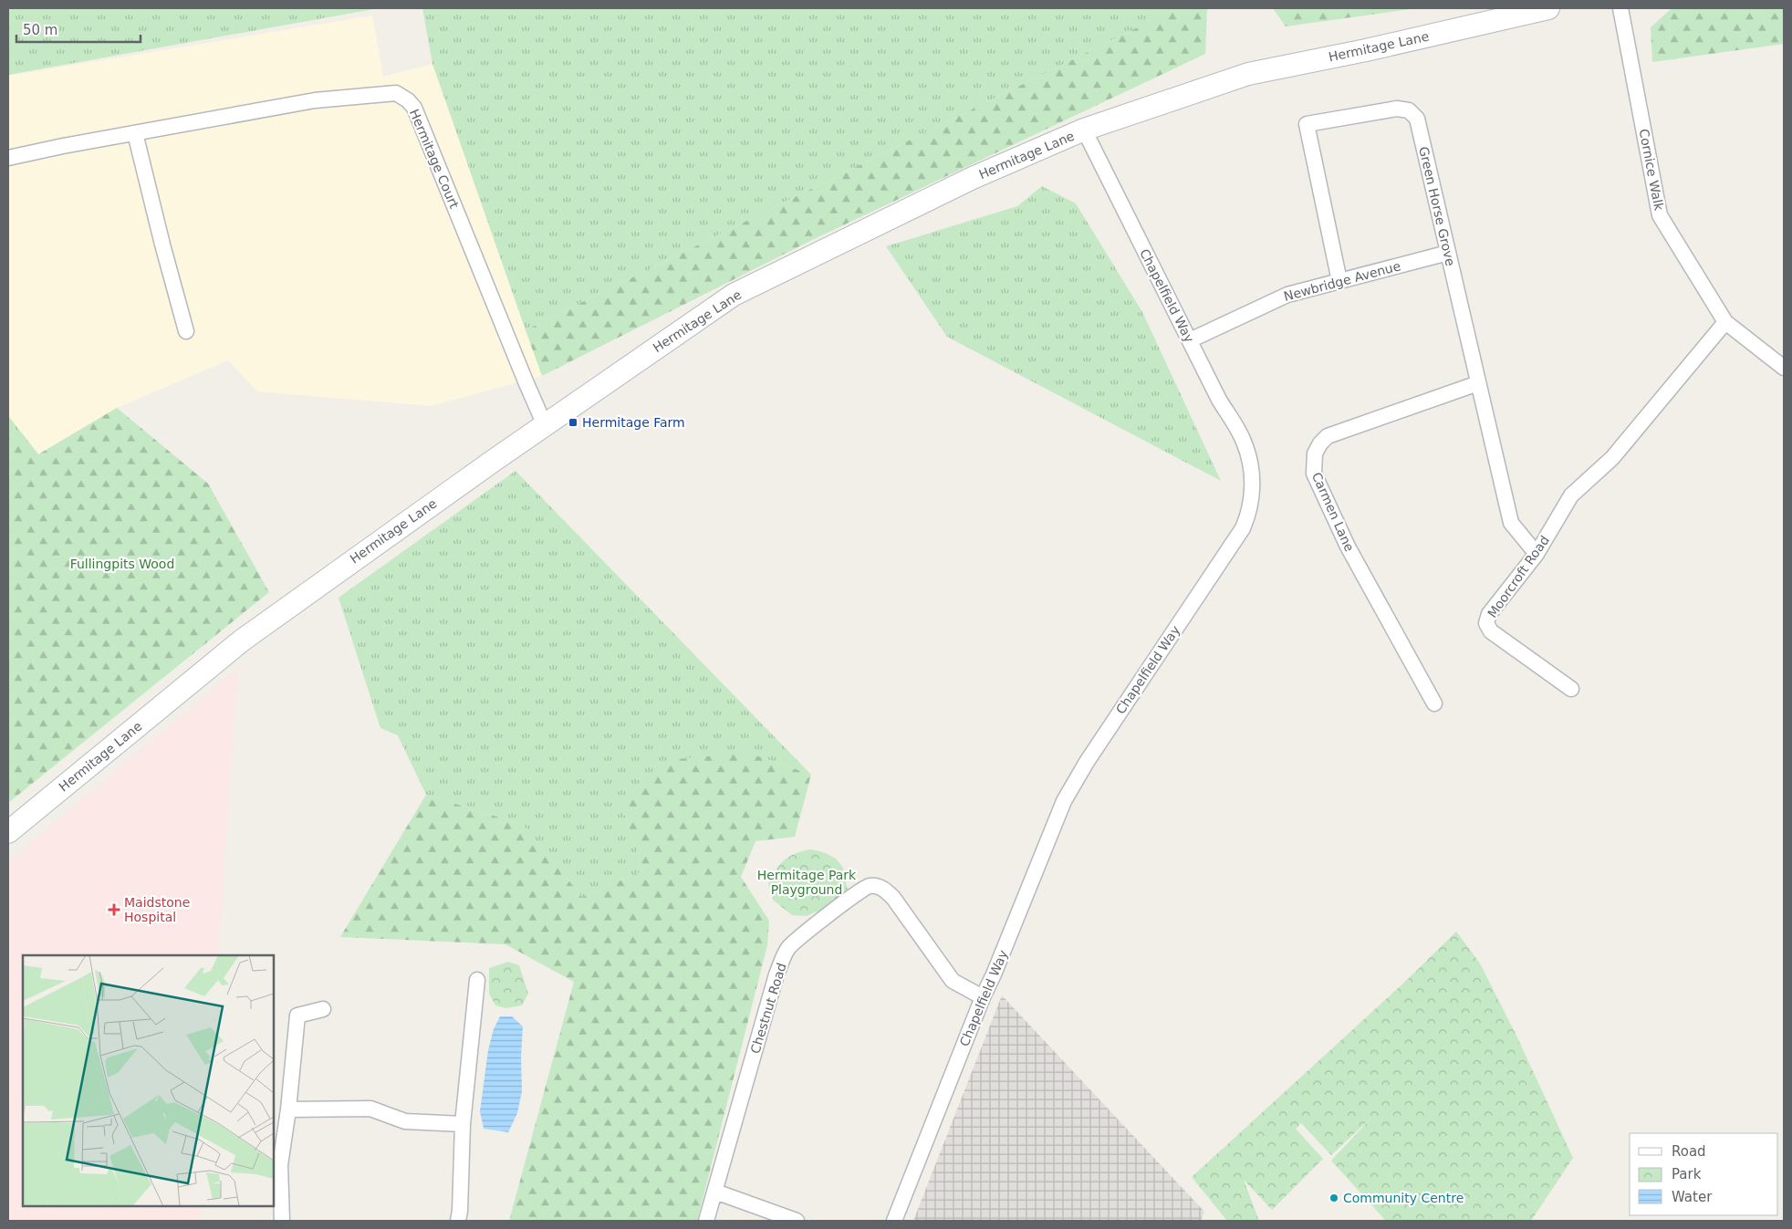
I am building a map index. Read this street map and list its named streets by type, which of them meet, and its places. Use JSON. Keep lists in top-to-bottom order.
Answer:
{
  "streets": {
    "main road": ["Hermitage Lane"],
    "street": [
      "Hermitage Court",
      "Cornice Walk",
      "Green Horse Grove",
      "Newbridge Avenue",
      "Chapelfield Way",
      "Carmen Lane",
      "Moorcroft Road",
      "Chestnut Road"
    ]
  },
  "crossings": [
    ["Hermitage Lane", "Hermitage Court"],
    ["Hermitage Lane", "Chapelfield Way"],
    ["Cornice Walk", "Moorcroft Road"],
    ["Green Horse Grove", "Newbridge Avenue"],
    ["Green Horse Grove", "Carmen Lane"],
    ["Green Horse Grove", "Moorcroft Road"],
    ["Newbridge Avenue", "Chapelfield Way"],
    ["Chapelfield Way", "Chestnut Road"]
  ],
  "parks": ["Fullingpits Wood", "Hermitage Park Playground"],
  "places": {
    "transit": ["Hermitage Farm"],
    "health": ["Maidstone Hospital"],
    "other": ["Community Centre"]
  },
  "legend": ["Road", "Park", "Water"],
  "scale_bar": "50 m"
}
